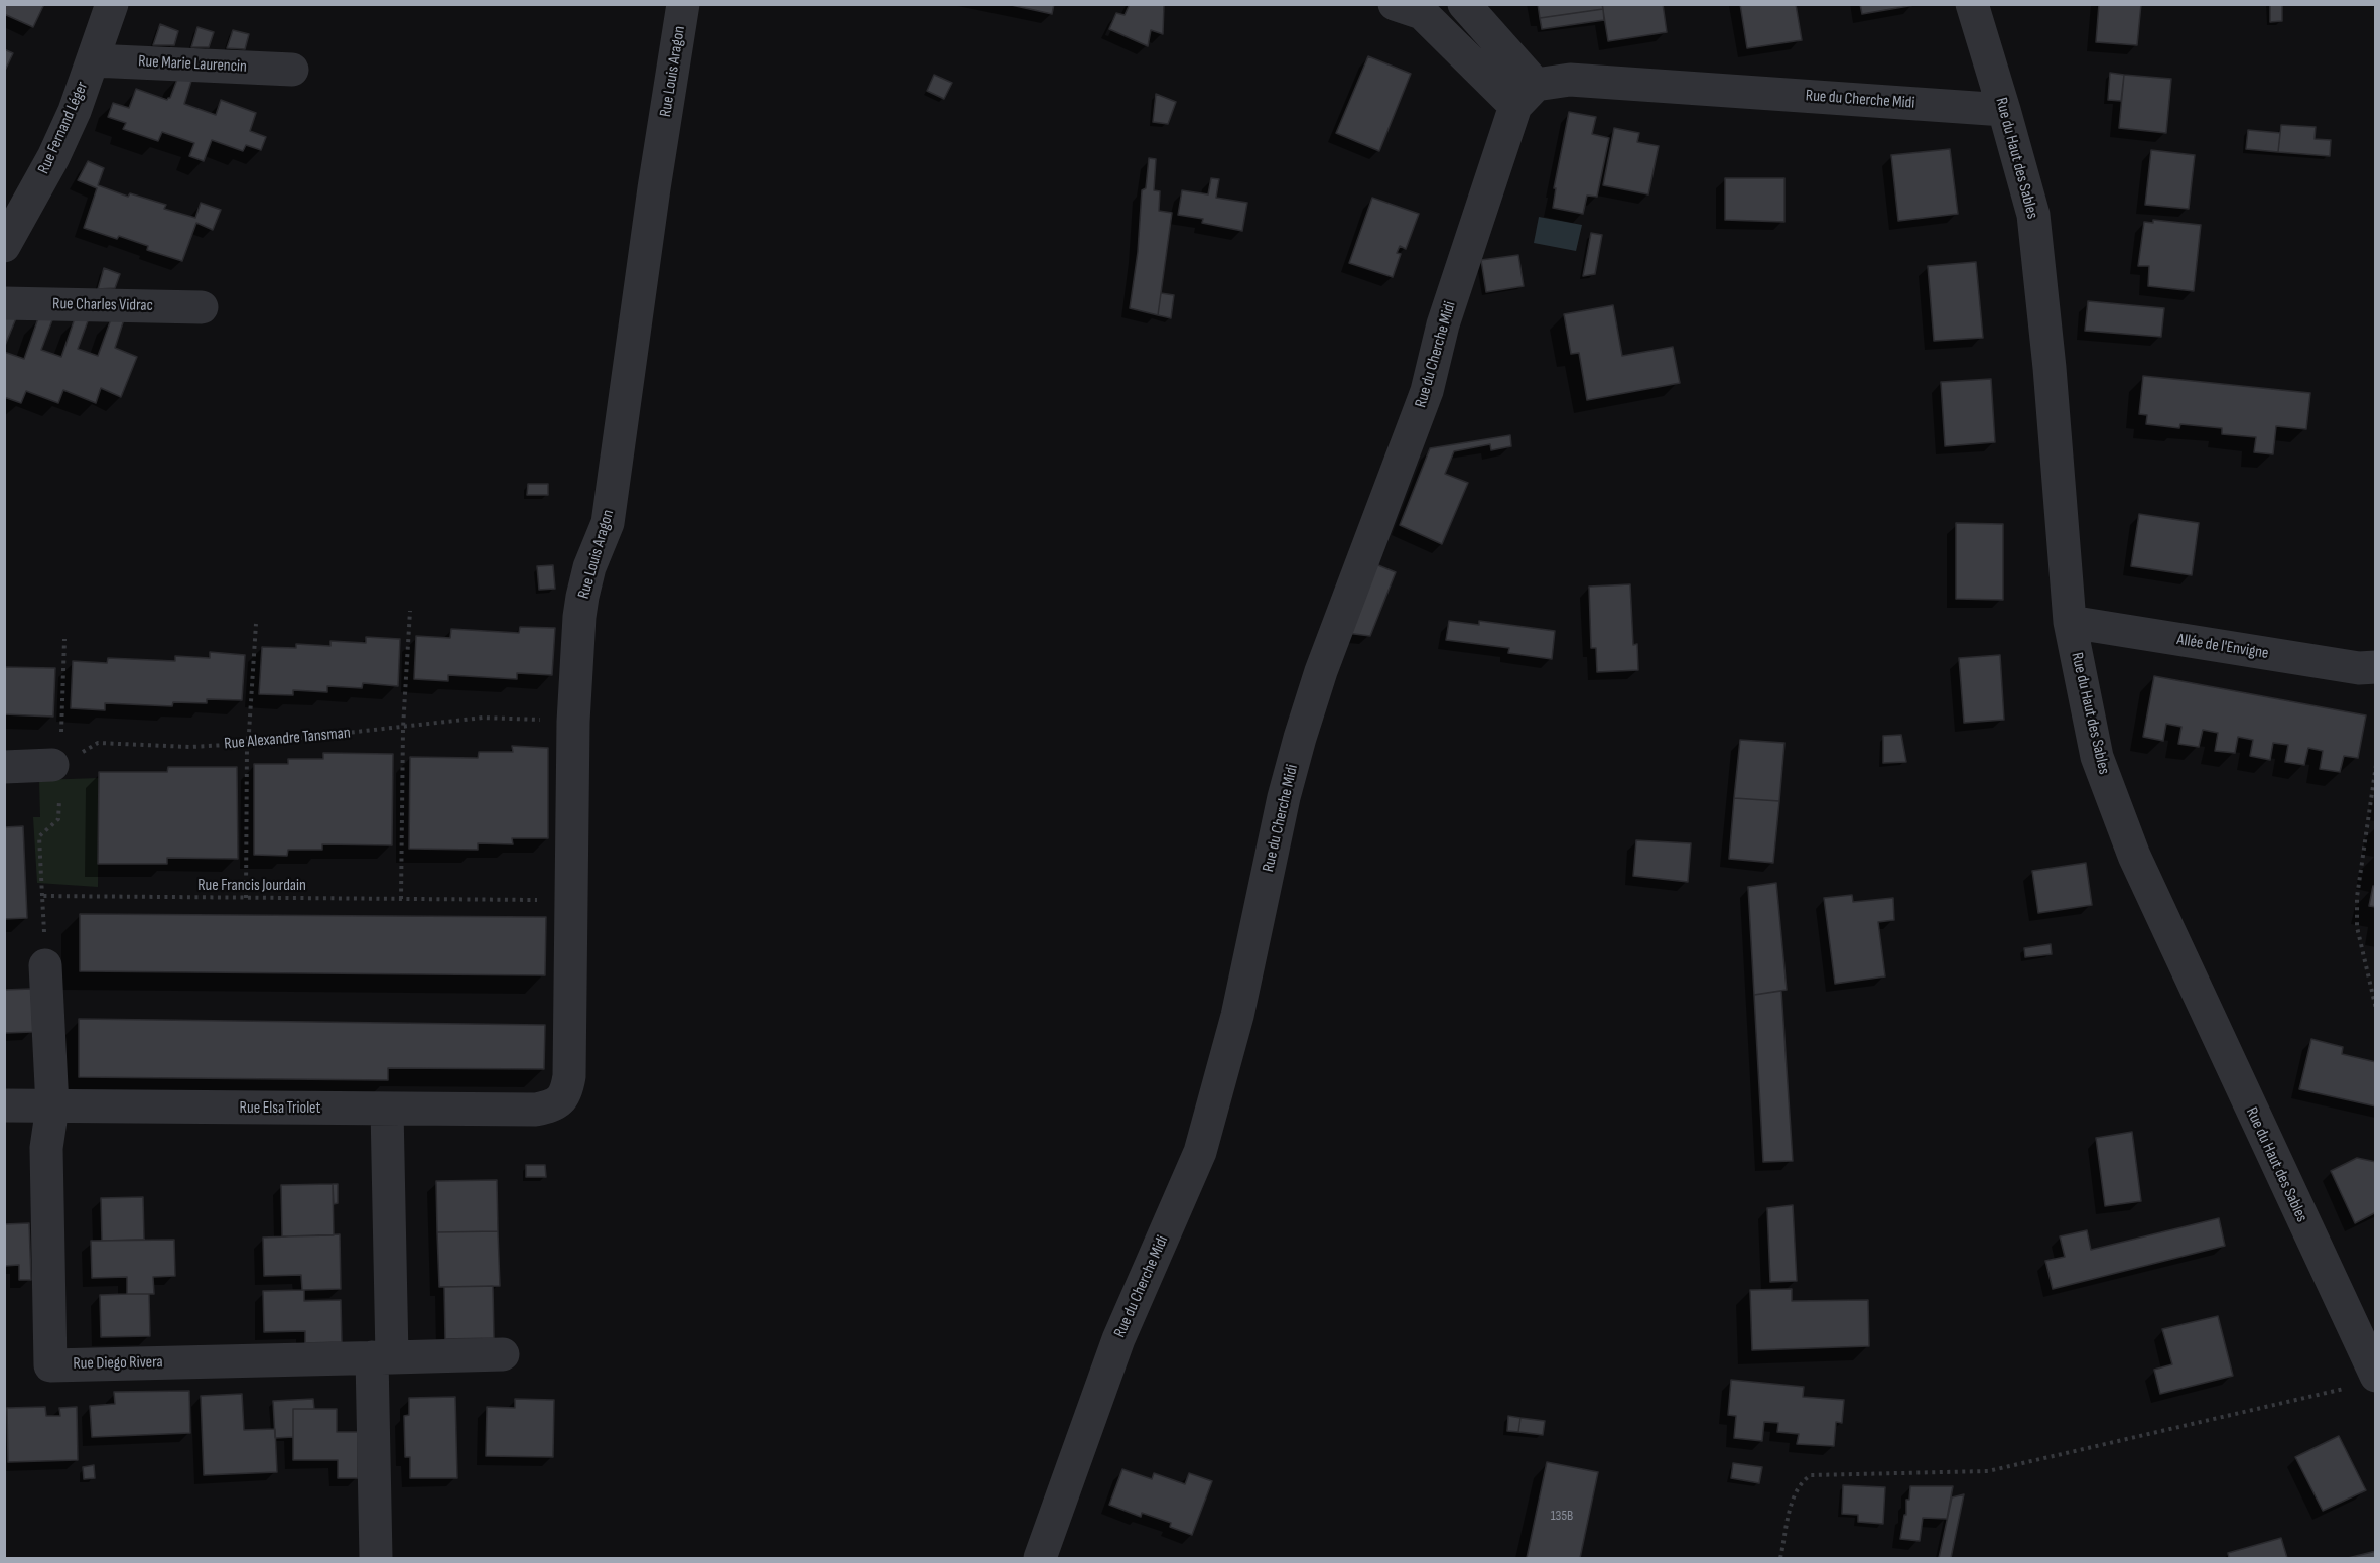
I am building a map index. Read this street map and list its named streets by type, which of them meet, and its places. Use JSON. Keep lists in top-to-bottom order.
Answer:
{
  "streets": {
    "street": [
      "Rue Marie Laurencin",
      "Rue Louis Aragon",
      "Rue du Cherche Midi",
      "Rue Fernand Léger",
      "Rue du Haut des Sables",
      "Rue Charles Vidrac",
      "Allée de l'Envigne",
      "Rue Elsa Triolet",
      "Rue Diego Rivera"
    ],
    "path": ["Rue Alexandre Tansman", "Rue Francis Jourdain"]
  },
  "crossings": [
    ["Rue Marie Laurencin", "Rue Fernand Léger"],
    ["Rue Louis Aragon", "Rue Alexandre Tansman"],
    ["Rue Louis Aragon", "Rue Francis Jourdain"],
    ["Rue Louis Aragon", "Rue Elsa Triolet"],
    ["Rue du Cherche Midi", "Rue du Haut des Sables"],
    ["Rue du Haut des Sables", "Allée de l'Envigne"],
    ["Rue Elsa Triolet", "Rue Diego Rivera"]
  ],
  "house_numbers": ["135B"]
}
